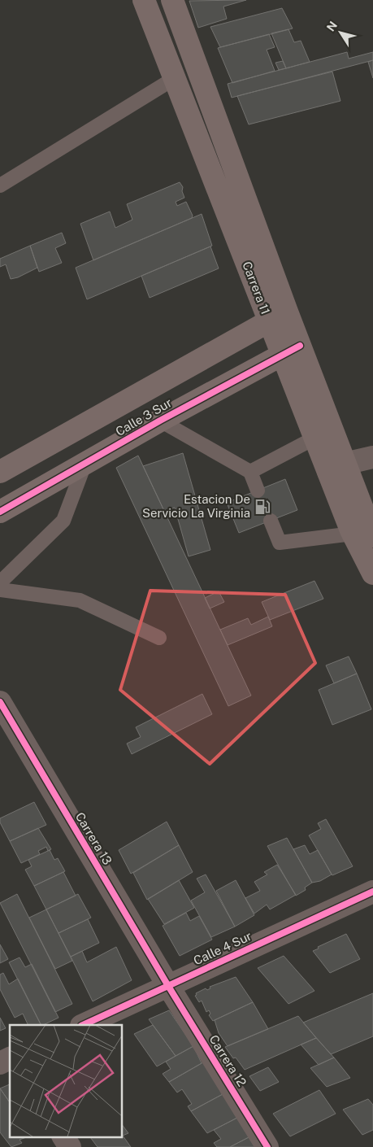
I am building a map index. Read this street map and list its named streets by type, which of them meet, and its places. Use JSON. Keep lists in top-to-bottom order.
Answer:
{
  "streets": {
    "main road": ["Carrera 11", "Calle 3 Sur"],
    "street": ["Carrera 13", "Calle 4 Sur", "Carrera 12"]
  },
  "crossings": [
    ["Carrera 11", "Calle 3 Sur"],
    ["Carrera 13", "Calle 4 Sur"],
    ["Carrera 13", "Carrera 12"],
    ["Calle 4 Sur", "Carrera 12"]
  ],
  "places": {
    "fuel station": ["Estacion De Servicio La Virginia"]
  },
  "north": "top left"
}
